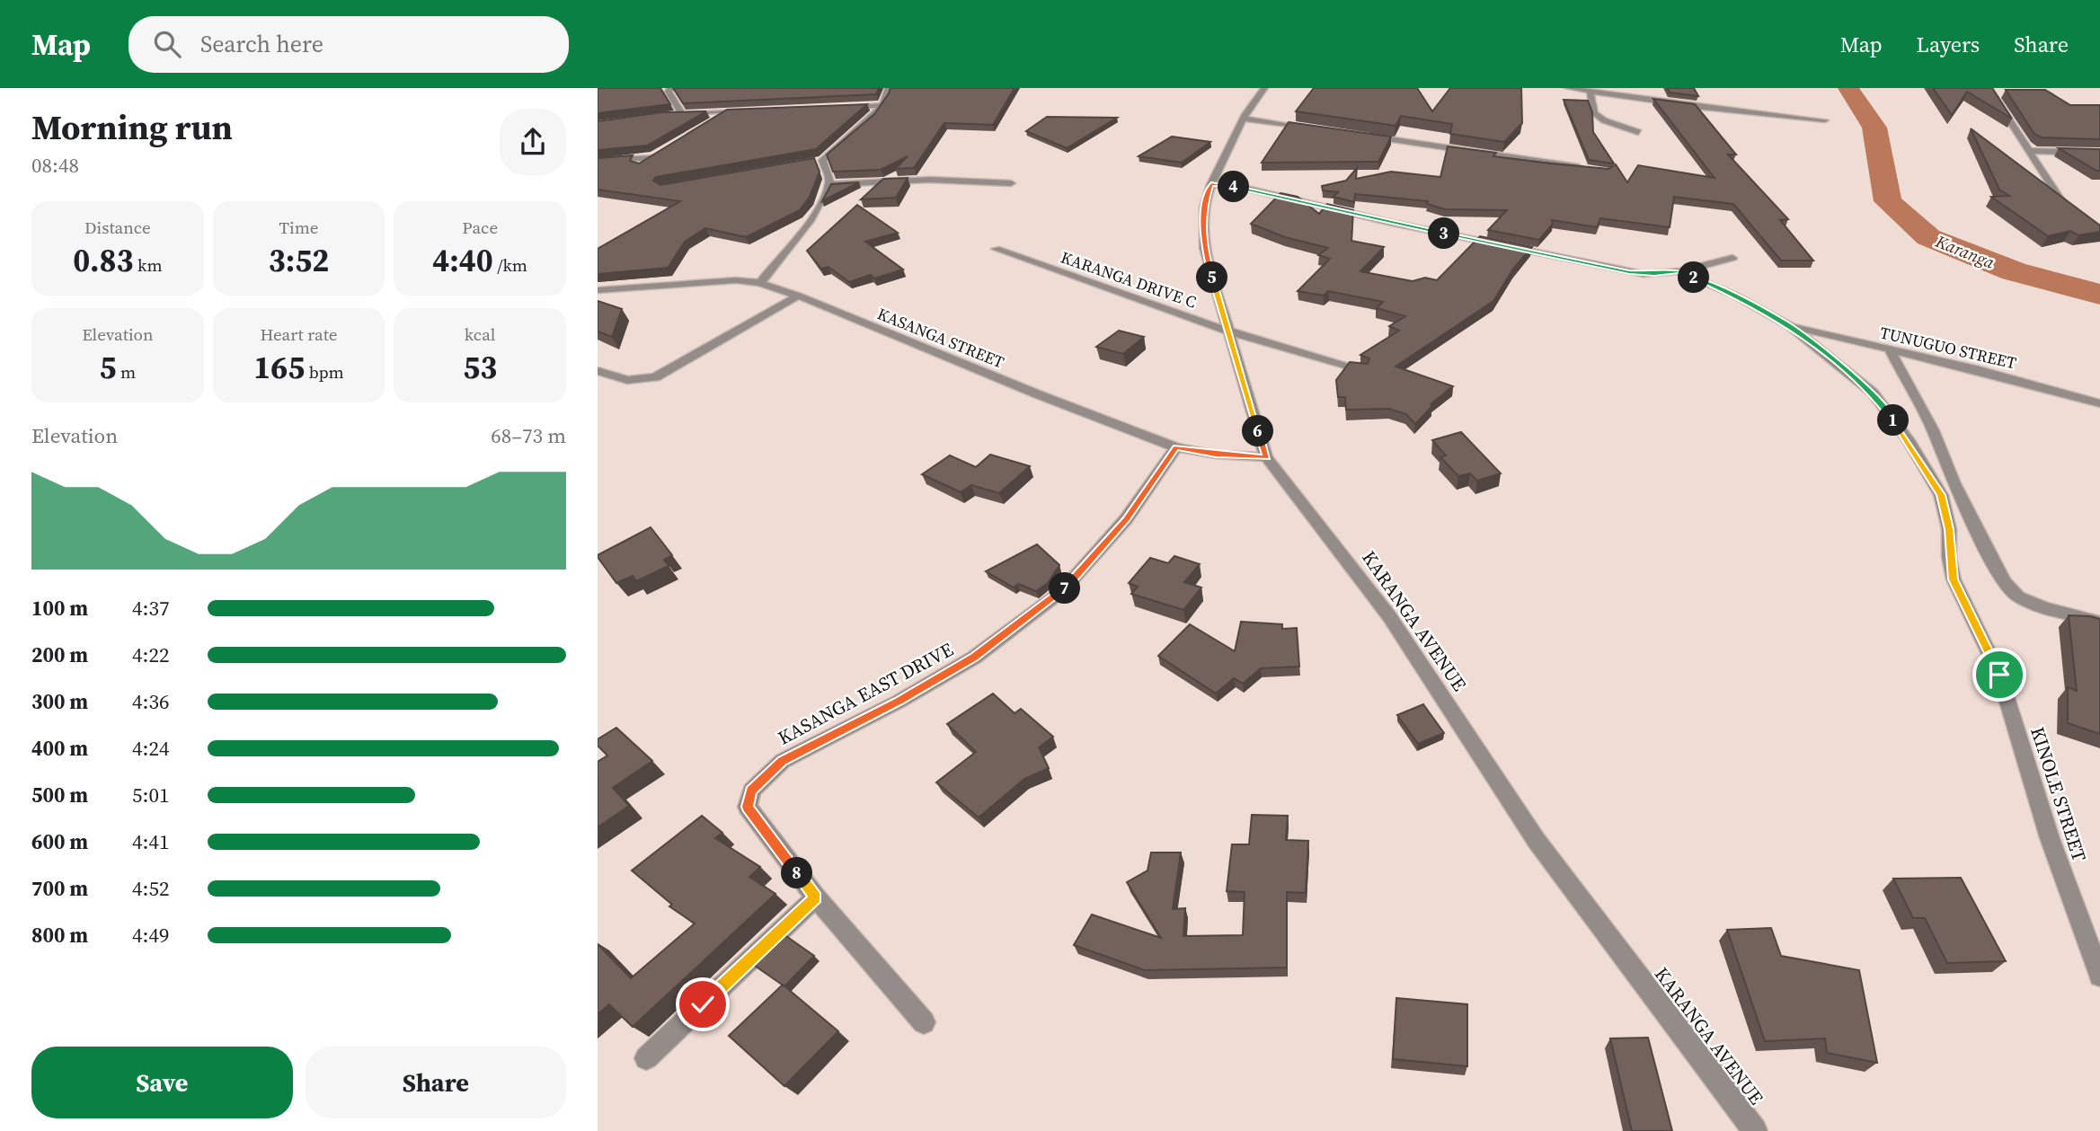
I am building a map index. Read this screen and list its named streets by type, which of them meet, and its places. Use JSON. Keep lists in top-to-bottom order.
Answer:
{
  "streets": {
    "street": [
      "KARANGA DRIVE C",
      "KASANGA STREET",
      "TUNUGUO STREET",
      "KARANGA AVENUE",
      "KASANGA EAST DRIVE",
      "KINOLE STREET"
    ]
  },
  "crossings": [
    ["KARANGA DRIVE C", "KARANGA AVENUE"],
    ["KASANGA STREET", "KARANGA AVENUE"],
    ["KASANGA STREET", "KASANGA EAST DRIVE"],
    ["TUNUGUO STREET", "KINOLE STREET"]
  ],
  "water": ["Karanga"],
  "page": {
    "header": "Map",
    "search": "Search here",
    "nav": ["Map", "Layers", "Share"],
    "heading": ["Morning run", "08:48"],
    "pins": [
      "4",
      "3",
      "2",
      "5",
      "1",
      "6",
      "7",
      "8"
    ],
    "stats": [
      ["Distance", "0.83 km"],
      ["Time", "3:52"],
      ["Pace", "4:40 /km"],
      ["Elevation", "5 m"],
      ["Heart rate", "165 bpm"],
      ["kcal", "53"]
    ],
    "chart": ["Elevation", "68–73 m"],
    "list": [
      {
        "name": "100 m",
        "note": "4:37"
      },
      {
        "name": "200 m",
        "note": "4:22"
      },
      {
        "name": "300 m",
        "note": "4:36"
      },
      {
        "name": "400 m",
        "note": "4:24"
      },
      {
        "name": "500 m",
        "note": "5:01"
      },
      {
        "name": "600 m",
        "note": "4:41"
      },
      {
        "name": "700 m",
        "note": "4:52"
      },
      {
        "name": "800 m",
        "note": "4:49"
      }
    ],
    "buttons": ["Save", "Share"]
  }
}
